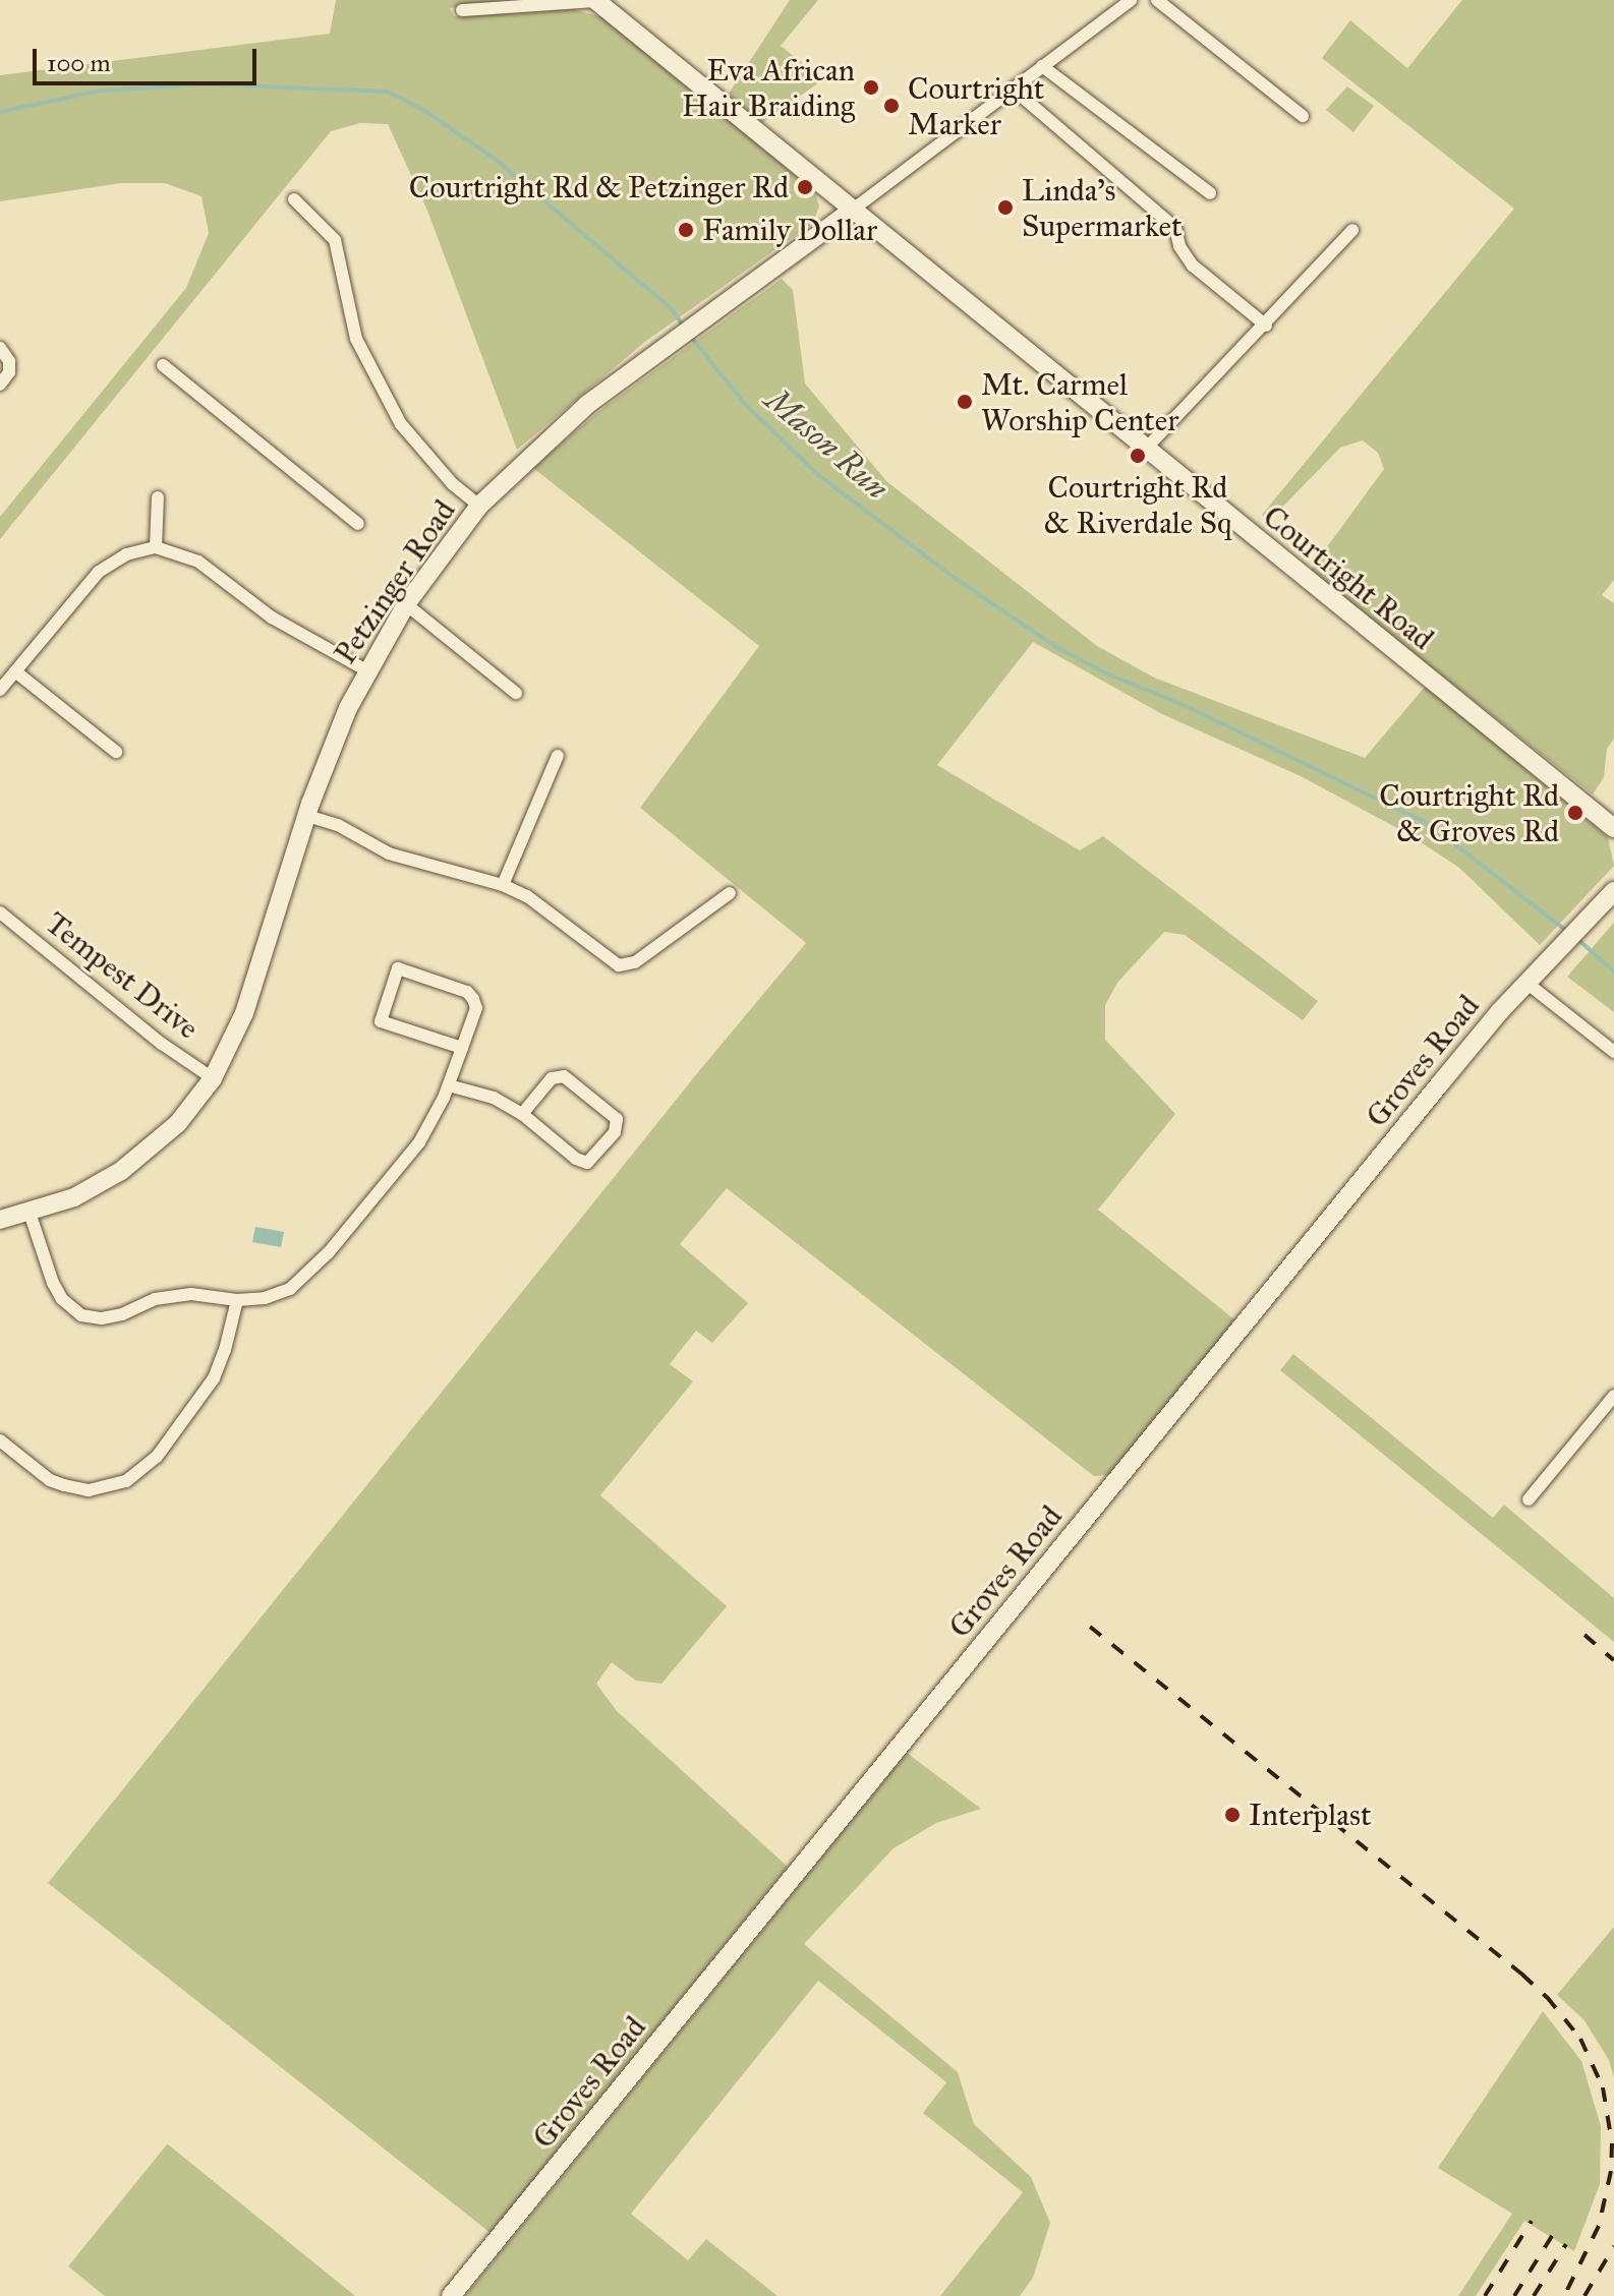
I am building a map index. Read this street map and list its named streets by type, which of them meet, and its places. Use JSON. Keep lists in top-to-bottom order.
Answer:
{
  "streets": {
    "street": [
      "Courtright Road",
      "Petzinger Road",
      "Tempest Drive",
      "Groves Road"
    ]
  },
  "crossings": [
    ["Courtright Road", "Petzinger Road"],
    ["Petzinger Road", "Tempest Drive"]
  ],
  "water": ["Mason Run"],
  "places": [
    "Eva African Hair Braiding",
    "Courtright Marker",
    "Courtright Rd & Petzinger Rd",
    "Linda's Supermarket",
    "Family Dollar",
    "Mt. Carmel Worship Center",
    "Courtright Rd & Riverdale Sq",
    "Courtright Rd & Groves Rd",
    "Interplast"
  ],
  "scale_bar": "100 m"
}
